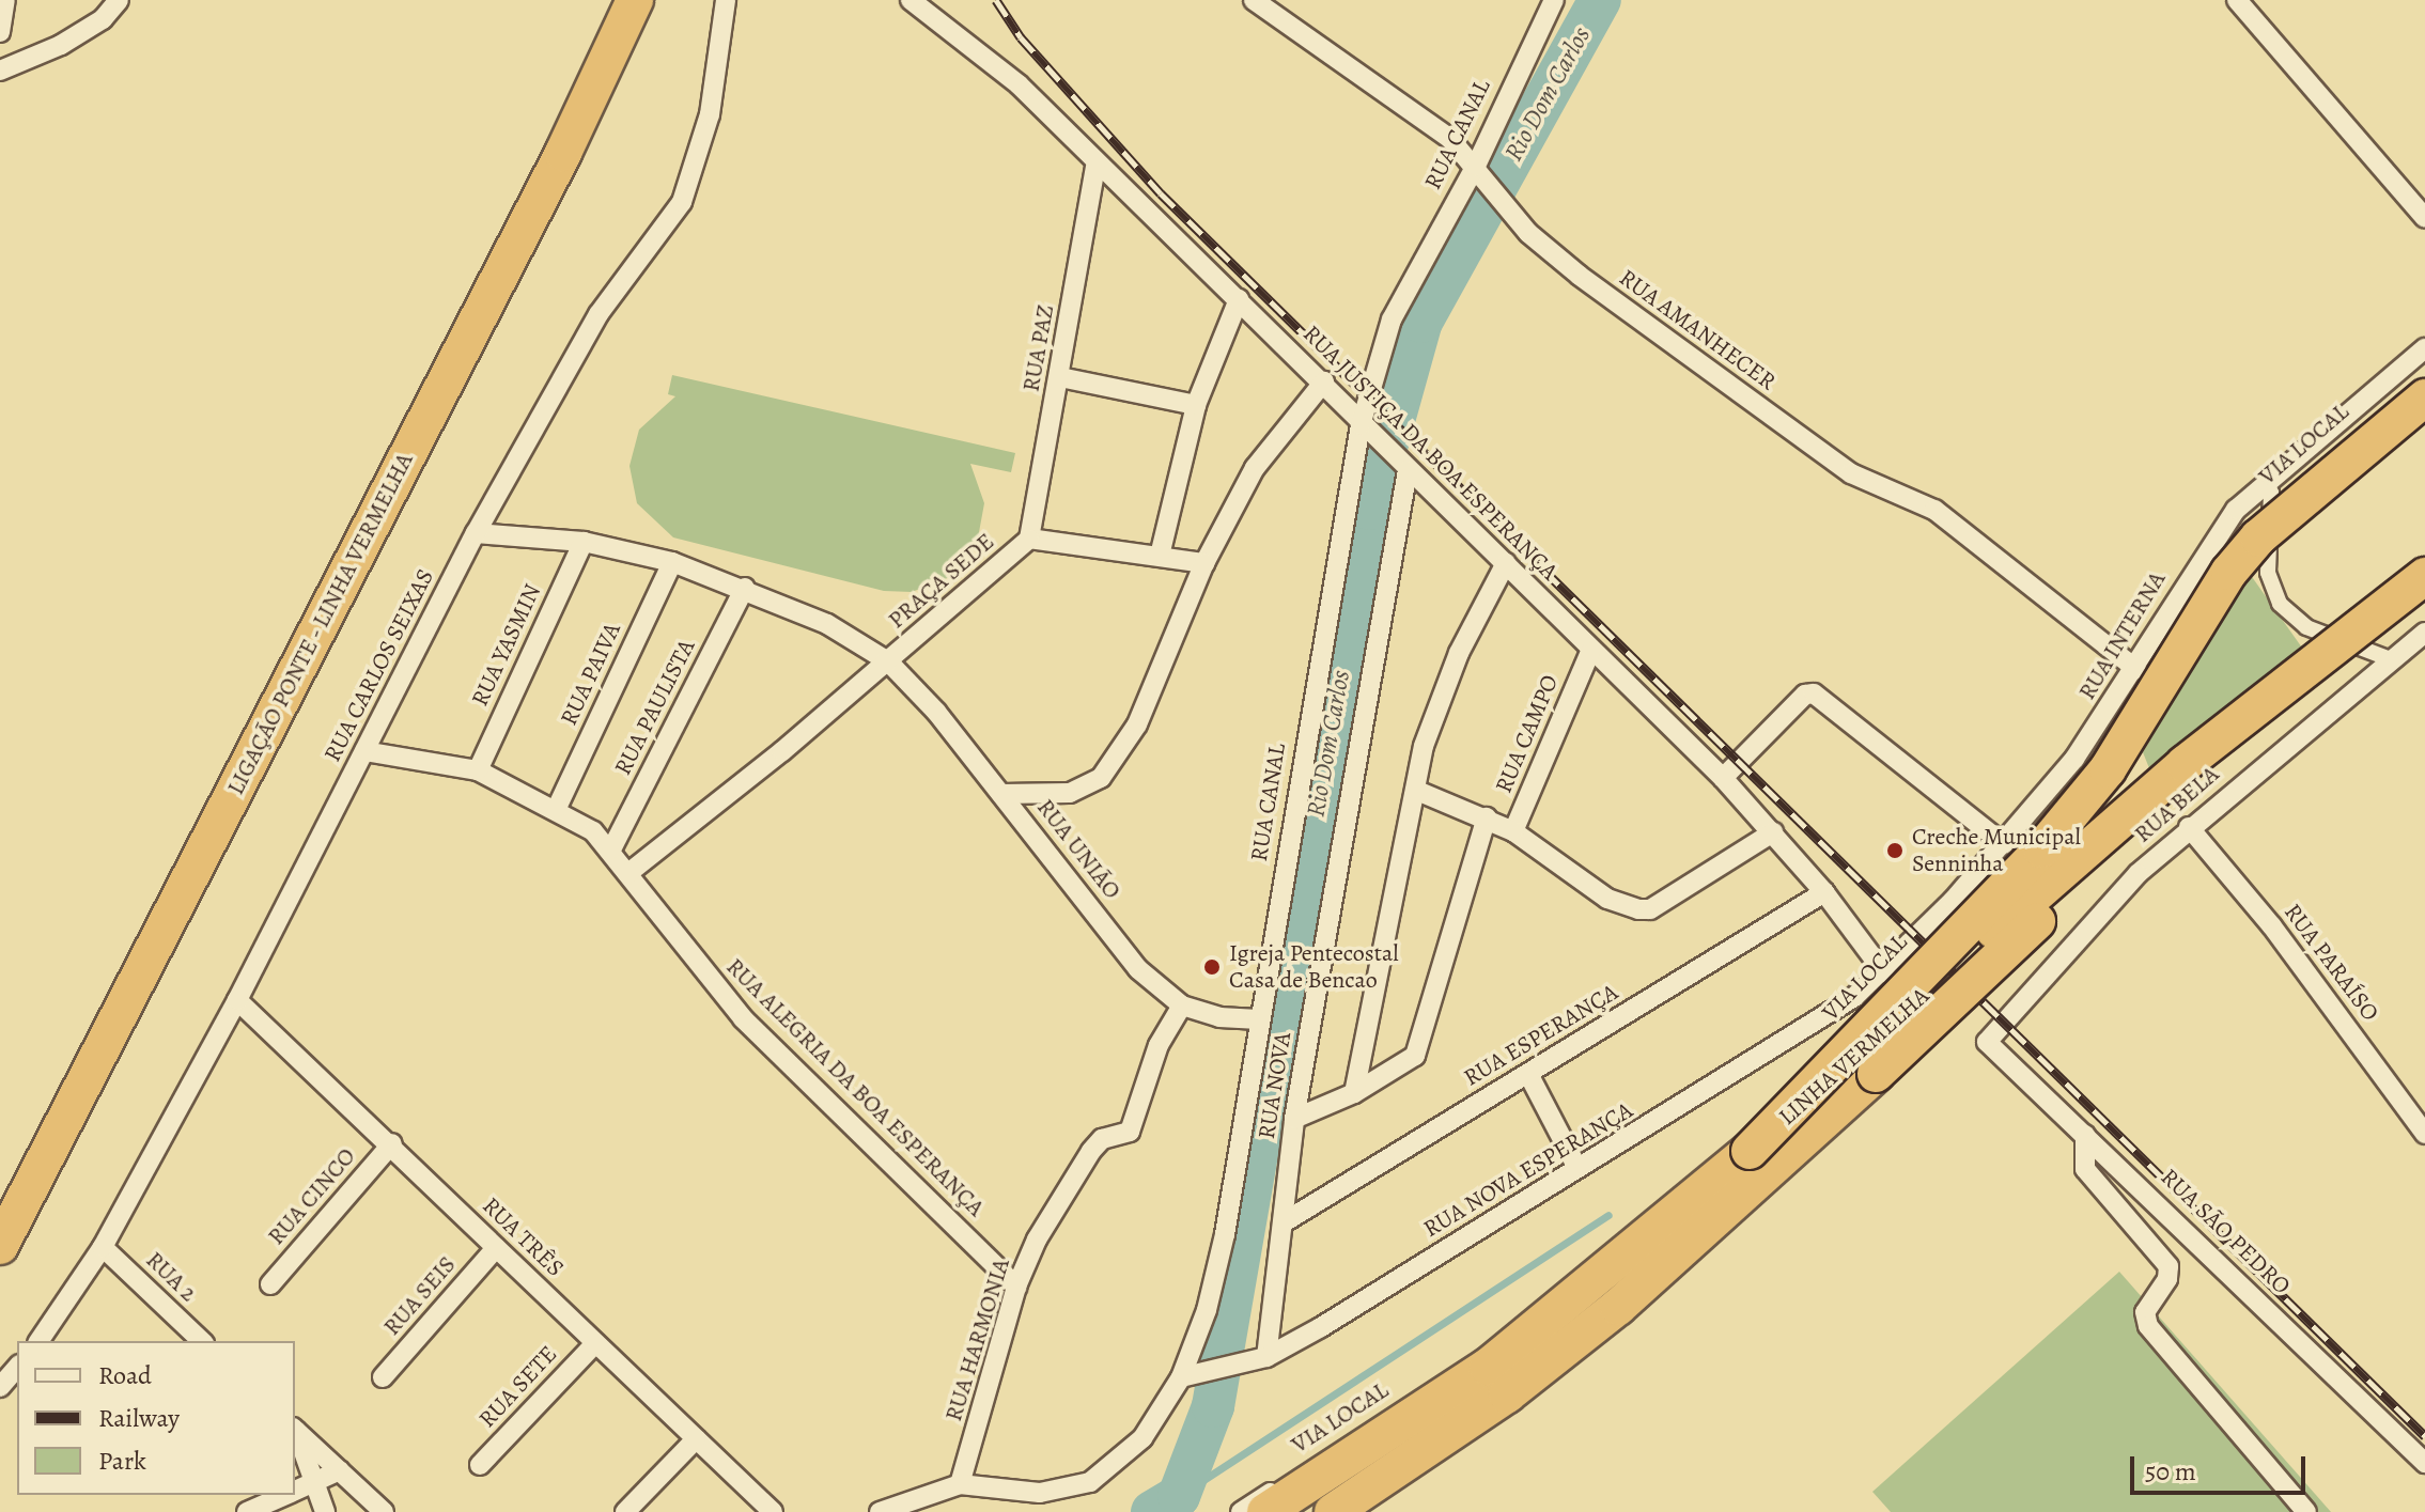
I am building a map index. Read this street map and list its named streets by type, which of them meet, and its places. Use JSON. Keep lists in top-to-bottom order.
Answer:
{
  "streets": {
    "highway": ["LIGAÇÃO PONTE - LINHA VERMELHA", "LINHA VERMELHA"],
    "street": [
      "RUA CANAL",
      "RUA AMANHECER",
      "RUA PAZ",
      "VIA LOCAL",
      "RUA JUSTIÇA DA BOA ESPERANÇA",
      "PRAÇA SEDE",
      "RUA INTERNA",
      "RUA YASMIN",
      "RUA CARLOS SEIXAS",
      "RUA PAIVA",
      "RUA PAULISTA",
      "RUA CAMPO",
      "RUA BELA",
      "RUA UNIÃO",
      "RUA PARAÍSO",
      "RUA ESPERANÇA",
      "RUA NOVA",
      "RUA ALEGRIA DA BOA ESPERANÇA",
      "RUA NOVA ESPERANÇA",
      "RUA CINCO",
      "RUA SÃO PEDRO",
      "RUA TRÊS",
      "RUA 2",
      "RUA SEIS",
      "RUA HARMONIA",
      "RUA SETE"
    ]
  },
  "crossings": [
    ["RUA CANAL", "RUA AMANHECER"],
    ["RUA CANAL", "RUA JUSTIÇA DA BOA ESPERANÇA"],
    ["RUA CANAL", "RUA UNIÃO"],
    ["RUA CANAL", "RUA NOVA ESPERANÇA"],
    ["RUA CANAL", "RUA HARMONIA"],
    ["RUA AMANHECER", "RUA INTERNA"],
    ["RUA PAZ", "RUA JUSTIÇA DA BOA ESPERANÇA"],
    ["RUA PAZ", "PRAÇA SEDE"],
    ["RUA JUSTIÇA DA BOA ESPERANÇA", "RUA INTERNA"],
    ["RUA JUSTIÇA DA BOA ESPERANÇA", "RUA CAMPO"],
    ["RUA JUSTIÇA DA BOA ESPERANÇA", "RUA ESPERANÇA"],
    ["RUA JUSTIÇA DA BOA ESPERANÇA", "RUA NOVA"],
    ["RUA JUSTIÇA DA BOA ESPERANÇA", "RUA NOVA ESPERANÇA"],
    ["PRAÇA SEDE", "RUA UNIÃO"],
    ["RUA INTERNA", "RUA NOVA ESPERANÇA"],
    ["RUA YASMIN", "RUA UNIÃO"],
    ["RUA YASMIN", "RUA ALEGRIA DA BOA ESPERANÇA"],
    ["RUA CARLOS SEIXAS", "RUA UNIÃO"],
    ["RUA CARLOS SEIXAS", "RUA ALEGRIA DA BOA ESPERANÇA"],
    ["RUA CARLOS SEIXAS", "RUA TRÊS"],
    ["RUA CARLOS SEIXAS", "RUA 2"],
    ["RUA PAIVA", "RUA UNIÃO"],
    ["RUA PAIVA", "RUA ALEGRIA DA BOA ESPERANÇA"],
    ["RUA PAULISTA", "RUA UNIÃO"],
    ["RUA PAULISTA", "RUA ALEGRIA DA BOA ESPERANÇA"],
    ["RUA BELA", "RUA PARAÍSO"],
    ["RUA BELA", "RUA SÃO PEDRO"],
    ["RUA UNIÃO", "RUA HARMONIA"],
    ["RUA ESPERANÇA", "RUA NOVA"],
    ["RUA NOVA", "RUA NOVA ESPERANÇA"],
    ["RUA ALEGRIA DA BOA ESPERANÇA", "RUA HARMONIA"],
    ["RUA CINCO", "RUA TRÊS"],
    ["RUA TRÊS", "RUA SEIS"],
    ["RUA TRÊS", "RUA SETE"]
  ],
  "water": ["Rio Dom Carlos"],
  "places": ["Creche Municipal Senninha", "Igreja Pentecostal Casa de Bencao"],
  "legend": ["Road", "Railway", "Park"],
  "scale_bar": "50 m"
}
